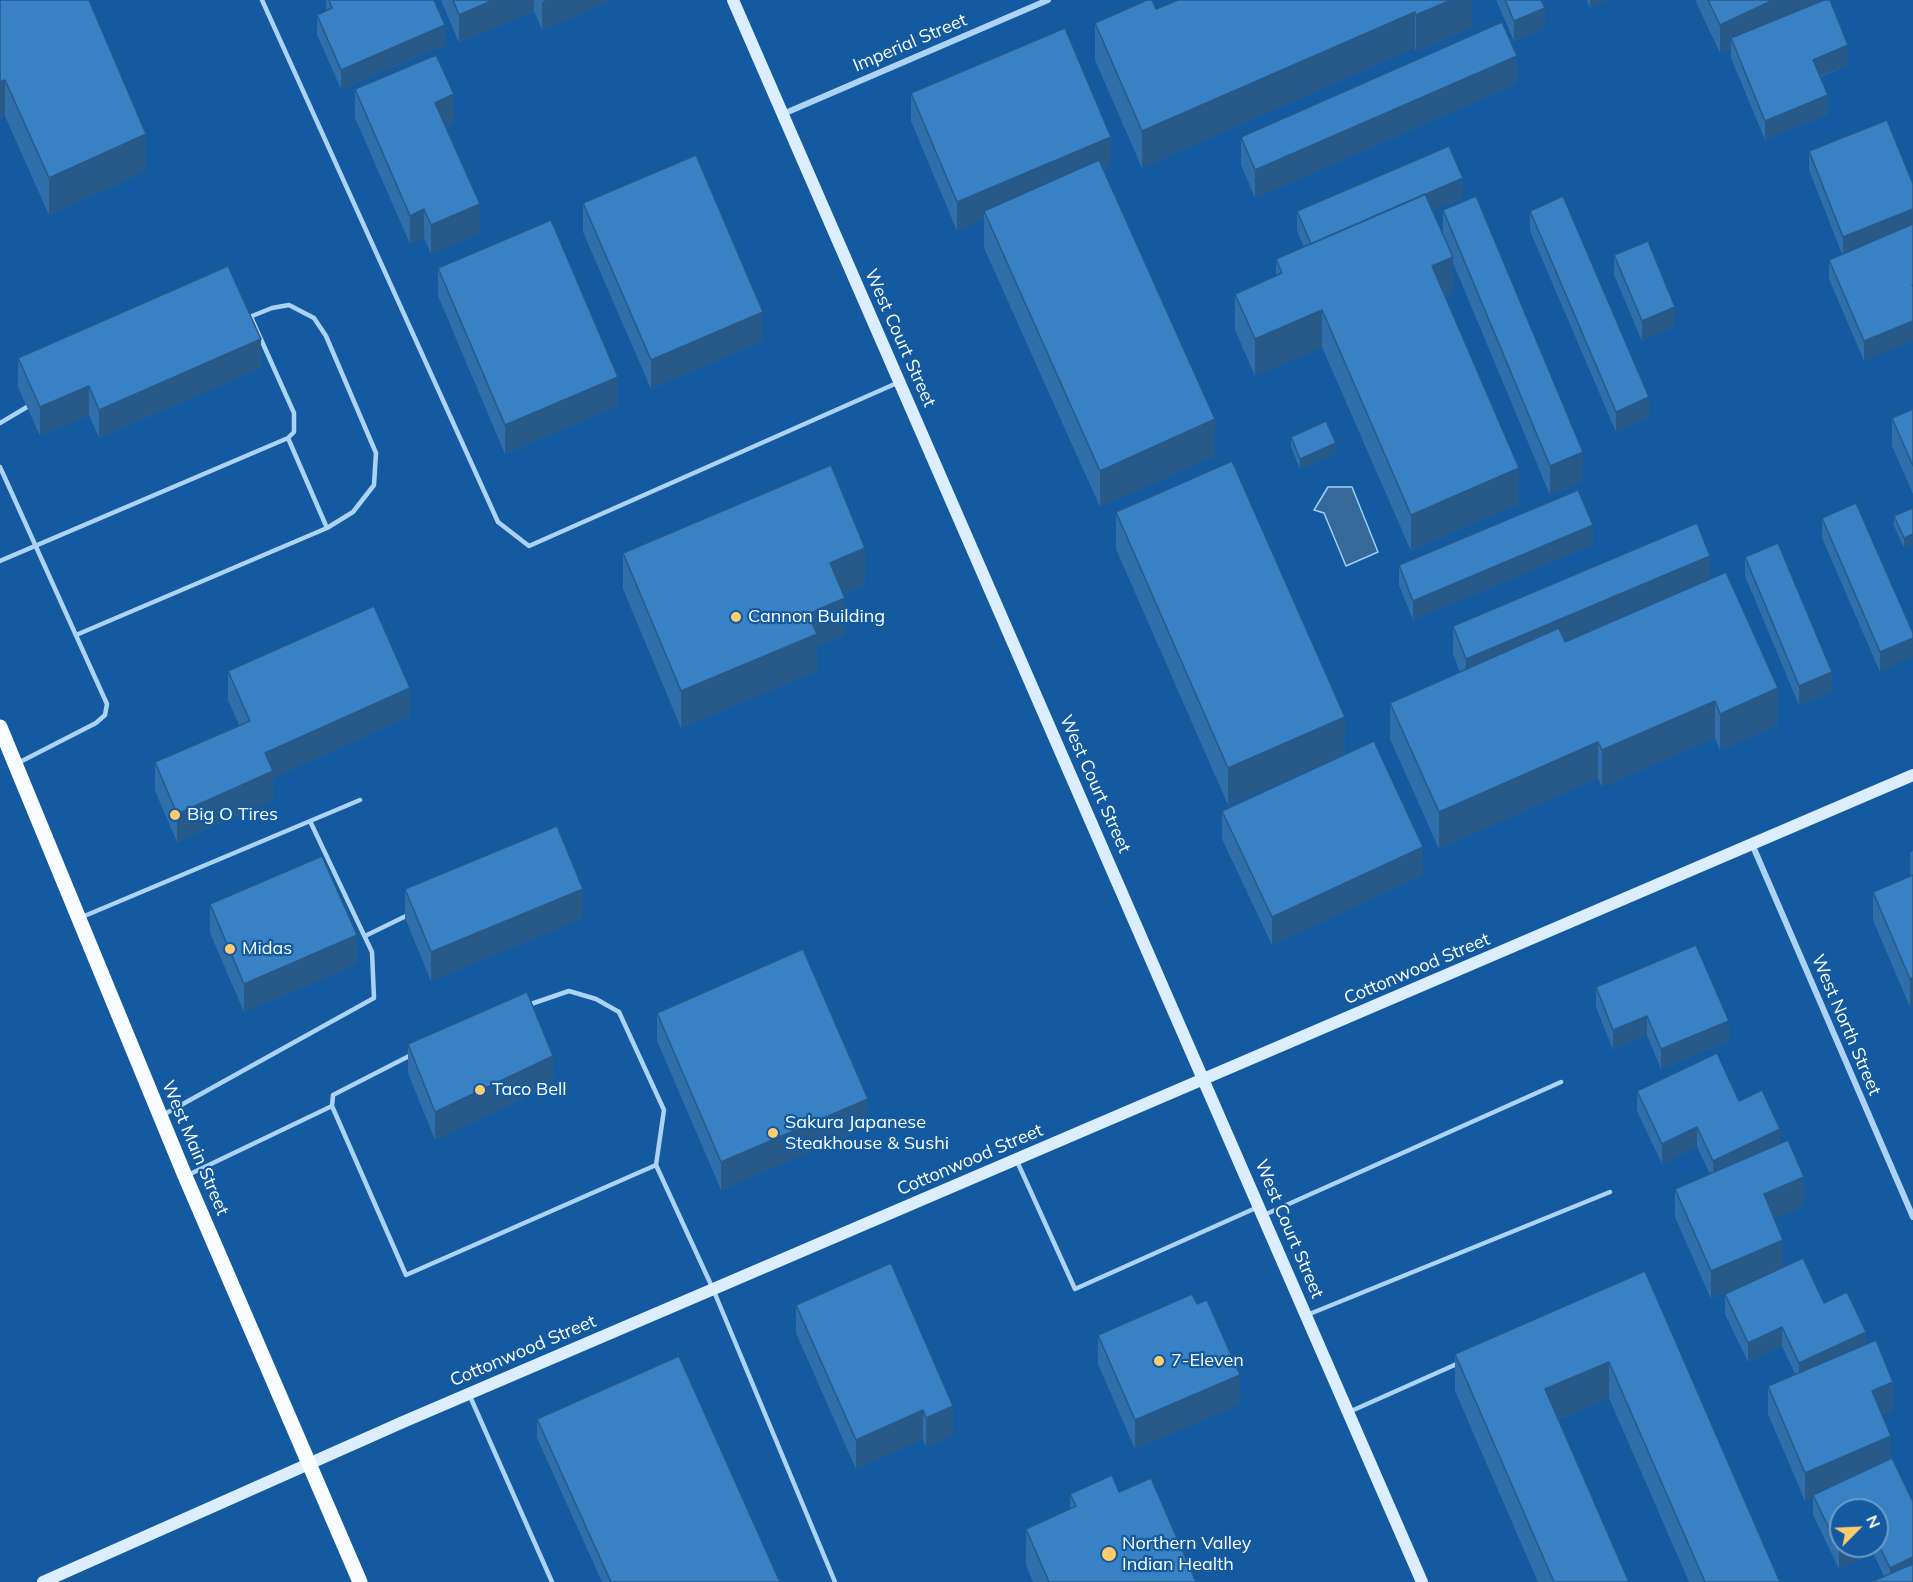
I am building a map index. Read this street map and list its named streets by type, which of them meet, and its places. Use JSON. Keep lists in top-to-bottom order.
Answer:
{
  "streets": {
    "main road": ["West Main Street"],
    "street": [
      "Imperial Street",
      "West Court Street",
      "Cottonwood Street",
      "West North Street"
    ]
  },
  "crossings": [
    ["Imperial Street", "West Court Street"],
    ["West Court Street", "Cottonwood Street"],
    ["Cottonwood Street", "West North Street"],
    ["Cottonwood Street", "West Main Street"]
  ],
  "places": [
    "Cannon Building",
    "Big O Tires",
    "Midas",
    "Taco Bell",
    "Sakura Japanese Steakhouse & Sushi",
    "7-Eleven",
    "Northern Valley Indian Health"
  ],
  "north": "top right"
}
